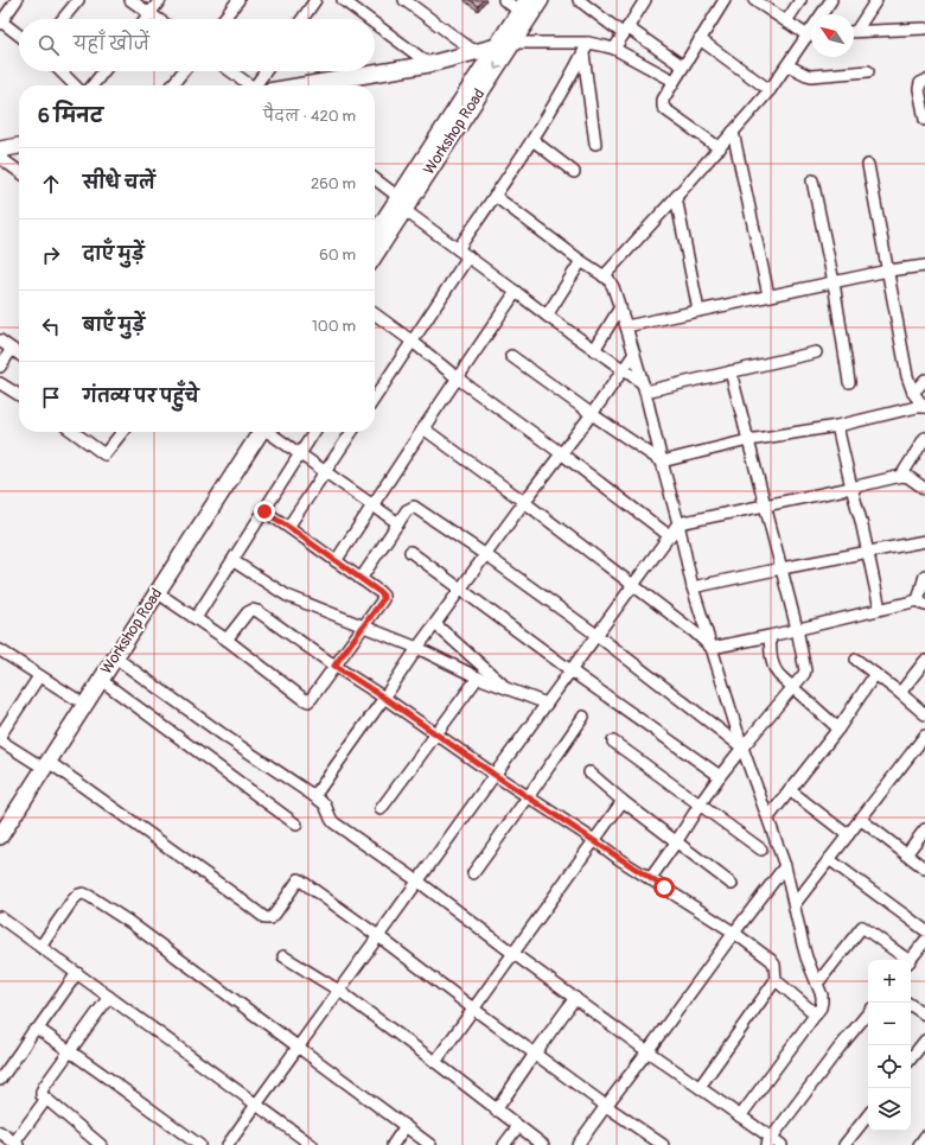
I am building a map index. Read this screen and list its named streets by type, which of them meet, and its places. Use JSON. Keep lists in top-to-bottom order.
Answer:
{
  "streets": {
    "main road": ["Workshop Road"]
  },
  "north": "top left",
  "page": {
    "search": "यहाँ खोजें",
    "heading": ["6 मिनट", "पैदल · 420 m"],
    "list": [
      ["सीधे चलें", "260 m"],
      ["दाएँ मुड़ें", "60 m"],
      ["बाएँ मुड़ें", "100 m"],
      "गंतव्य पर पहुँचे"
    ],
    "map_buttons": ["+", "−"]
  }
}
